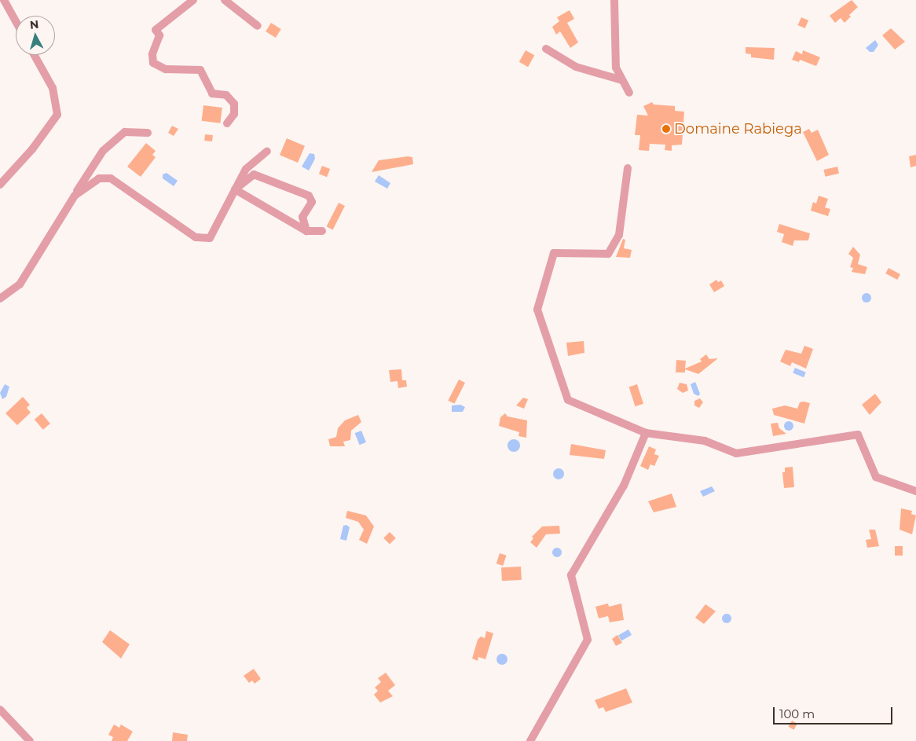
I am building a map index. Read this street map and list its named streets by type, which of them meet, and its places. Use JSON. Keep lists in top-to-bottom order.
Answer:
{
  "places": ["Domaine Rabiega"],
  "scale_bar": "100 m",
  "north": "top"
}
